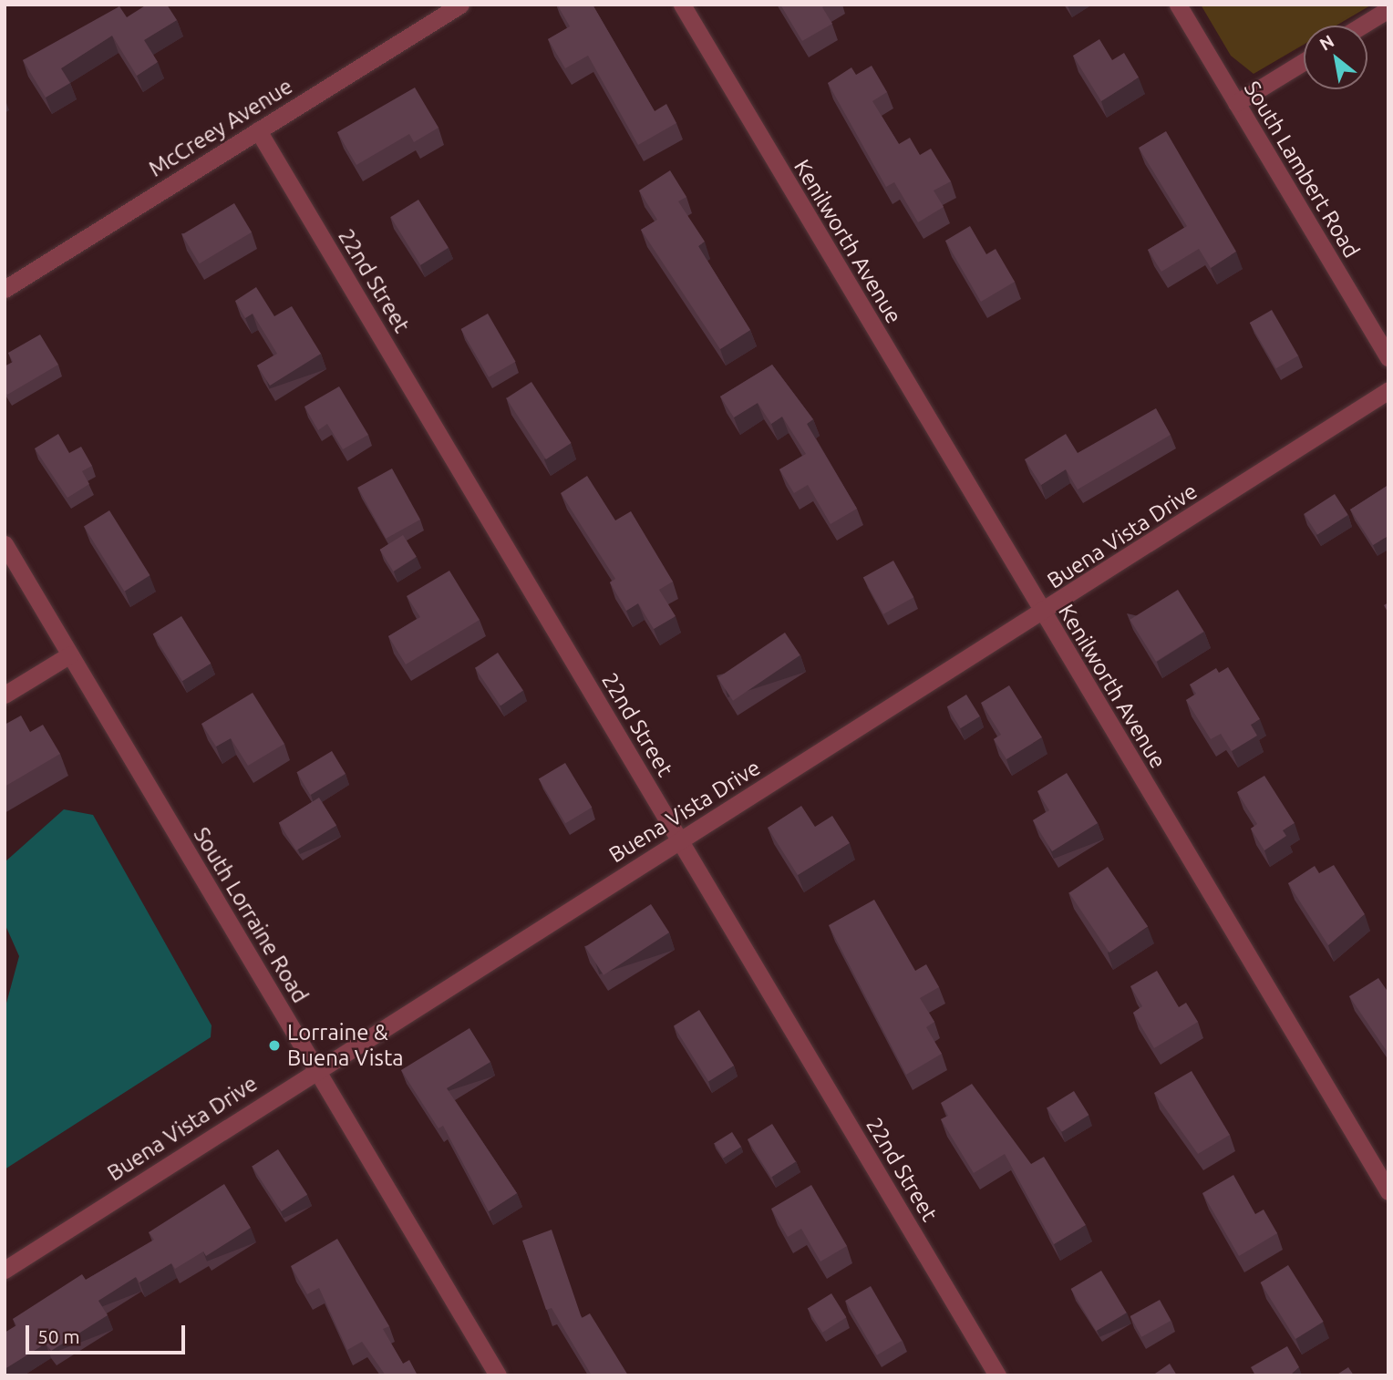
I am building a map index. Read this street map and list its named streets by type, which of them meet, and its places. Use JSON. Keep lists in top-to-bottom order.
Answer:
{
  "streets": {
    "street": [
      "McCreey Avenue",
      "South Lambert Road",
      "Kenilworth Avenue",
      "22nd Street",
      "Buena Vista Drive",
      "South Lorraine Road"
    ]
  },
  "crossings": [
    ["McCreey Avenue", "22nd Street"],
    ["Kenilworth Avenue", "Buena Vista Drive"],
    ["22nd Street", "Buena Vista Drive"],
    ["Buena Vista Drive", "South Lorraine Road"]
  ],
  "places": ["Lorraine & Buena Vista"],
  "scale_bar": "50 m",
  "north": "top left"
}
